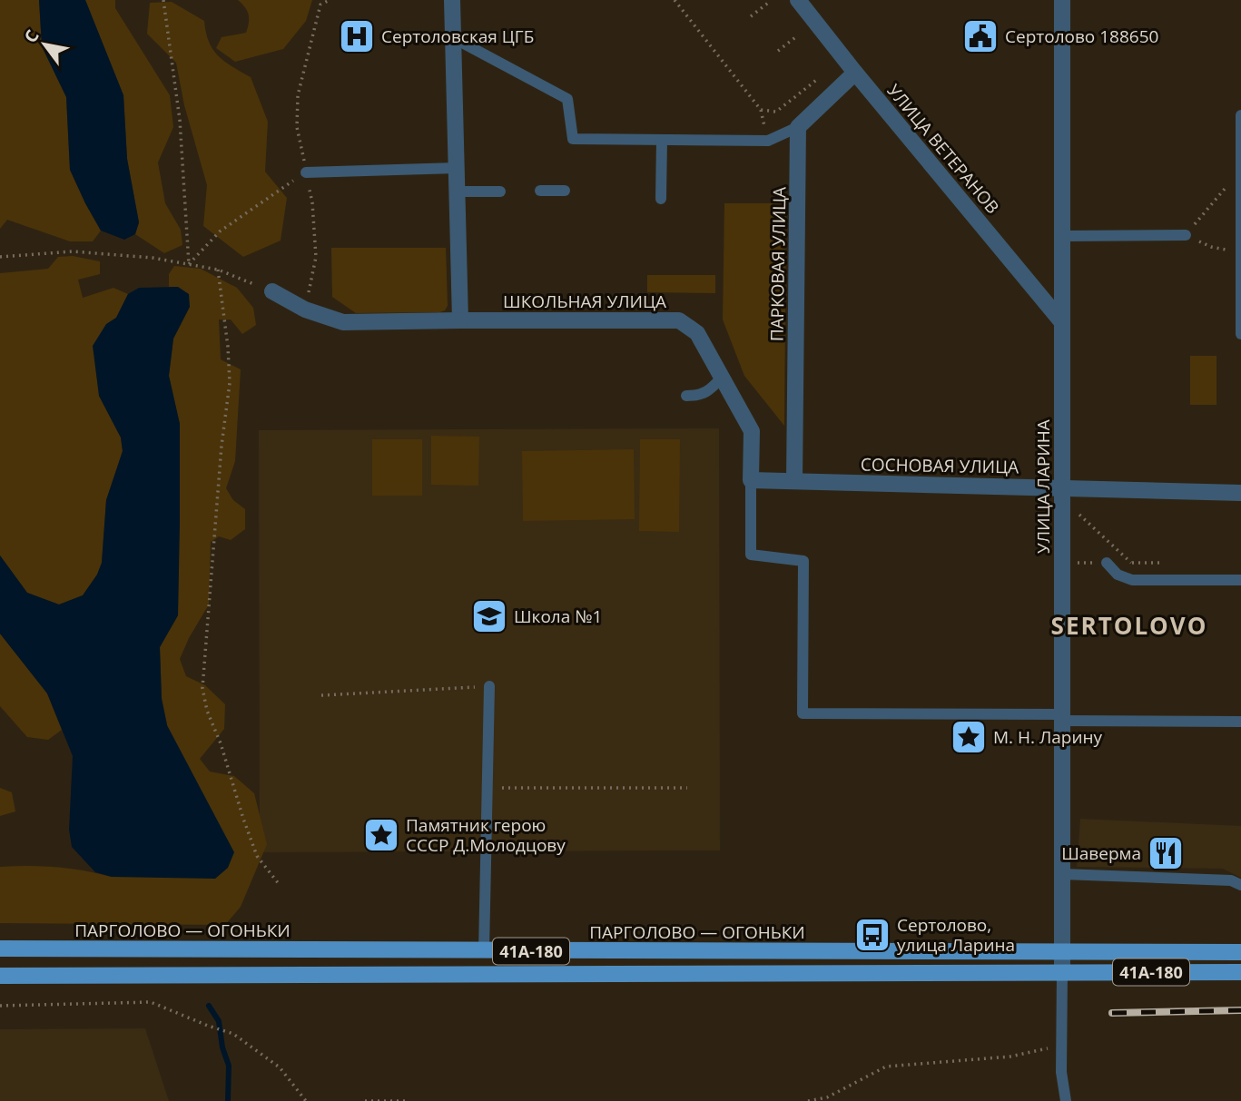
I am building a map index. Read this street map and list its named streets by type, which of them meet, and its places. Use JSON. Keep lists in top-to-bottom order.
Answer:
{
  "streets": {
    "main road": ["ПАРГОЛОВО — ОГОНЬКИ", "41А-180"],
    "street": [
      "УЛИЦА ВЕТЕРАНОВ",
      "ПАРКОВАЯ УЛИЦА",
      "ШКОЛЬНАЯ УЛИЦА",
      "СОСНОВАЯ УЛИЦА",
      "УЛИЦА ЛАРИНА"
    ]
  },
  "crossings": [
    ["УЛИЦА ВЕТЕРАНОВ", "УЛИЦА ЛАРИНА"],
    ["ПАРКОВАЯ УЛИЦА", "СОСНОВАЯ УЛИЦА"],
    ["ШКОЛЬНАЯ УЛИЦА", "СОСНОВАЯ УЛИЦА"],
    ["СОСНОВАЯ УЛИЦА", "УЛИЦА ЛАРИНА"],
    ["УЛИЦА ЛАРИНА", "ПАРГОЛОВО — ОГОНЬКИ"],
    ["УЛИЦА ЛАРИНА", "41А-180"]
  ],
  "districts": ["SERTOLOVO"],
  "places": {
    "hospital": ["Сертоловская ЦГБ"],
    "public building": ["Сертолово 188650"],
    "school or university": ["Школа №1"],
    "place": ["М. Н. Ларину", "Памятник герою СССР Д.Молодцову"],
    "restaurant": ["Шаверма"],
    "bus stop": ["Сертолово, улица Ларина"]
  },
  "north": "top left"
}
